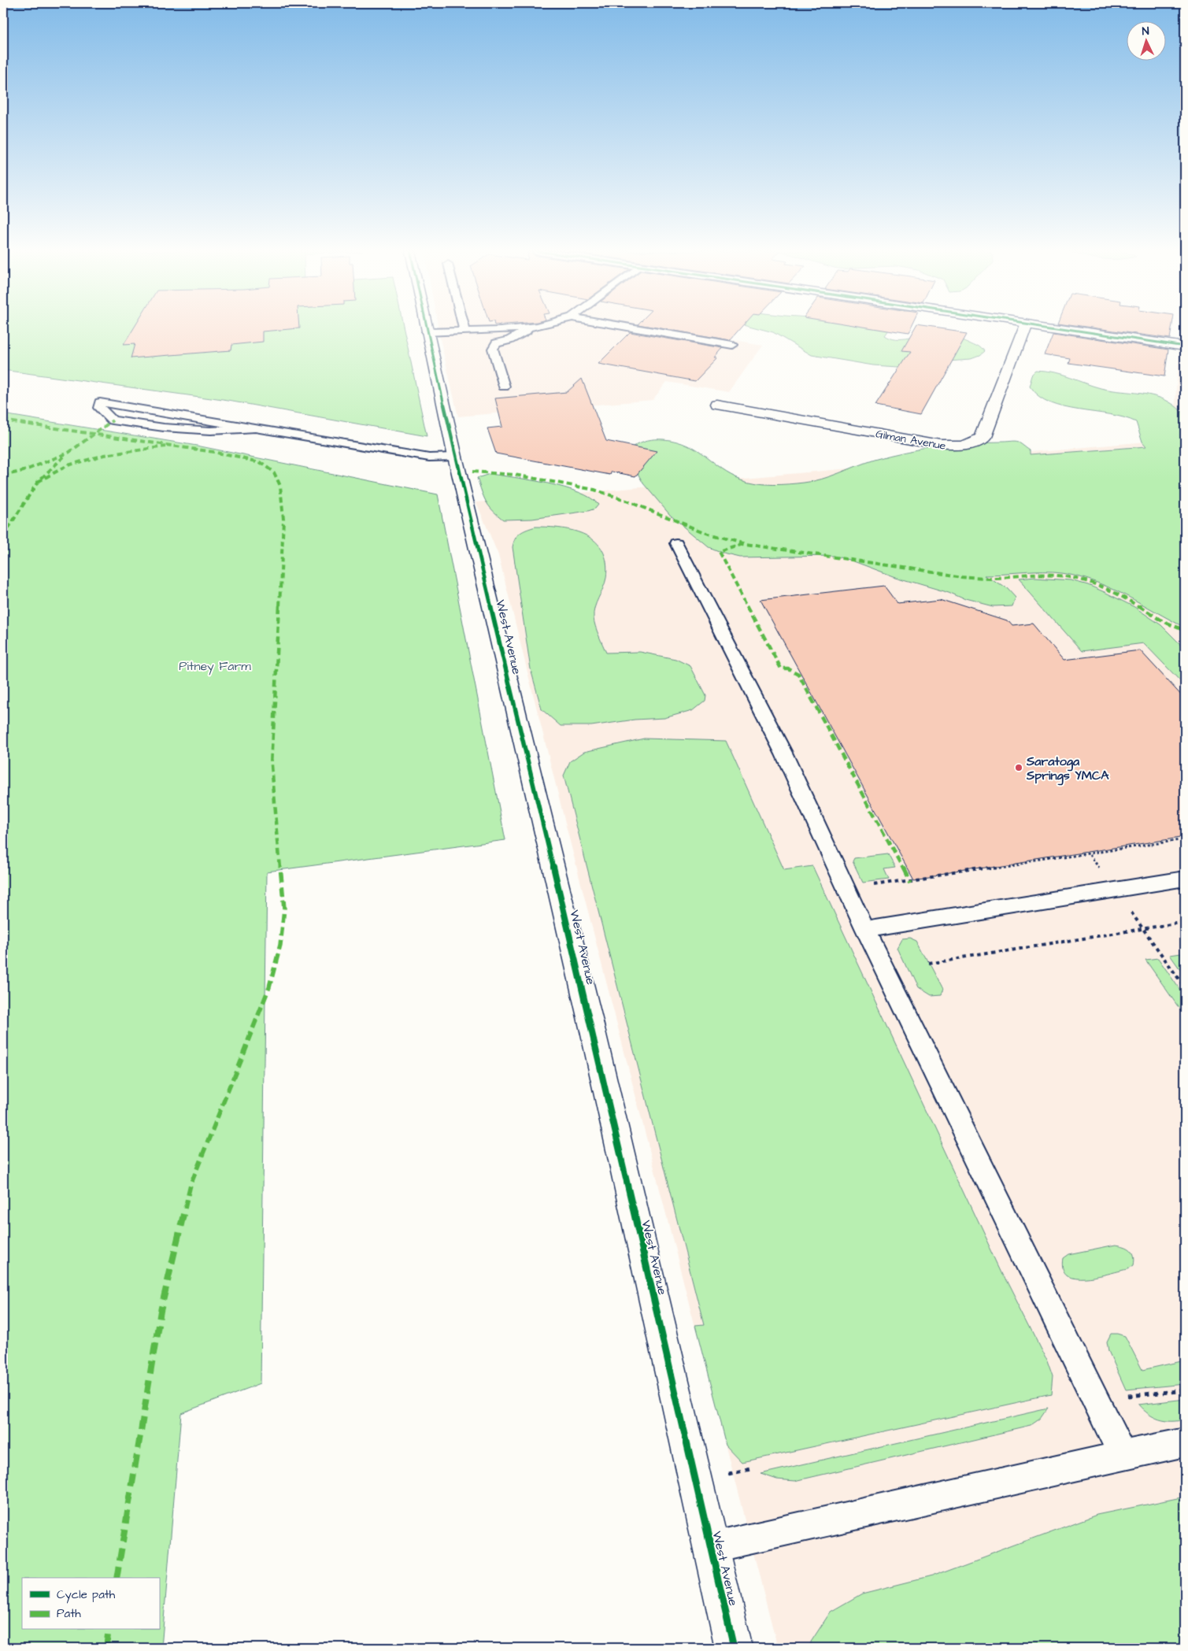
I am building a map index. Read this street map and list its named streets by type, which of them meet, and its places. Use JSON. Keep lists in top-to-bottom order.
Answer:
{
  "streets": {
    "street": ["Gilman Avenue", "West Avenue"]
  },
  "parks": ["Pitney Farm"],
  "places": ["Saratoga Springs YMCA"],
  "legend": ["Cycle path", "Path"],
  "north": "top"
}
